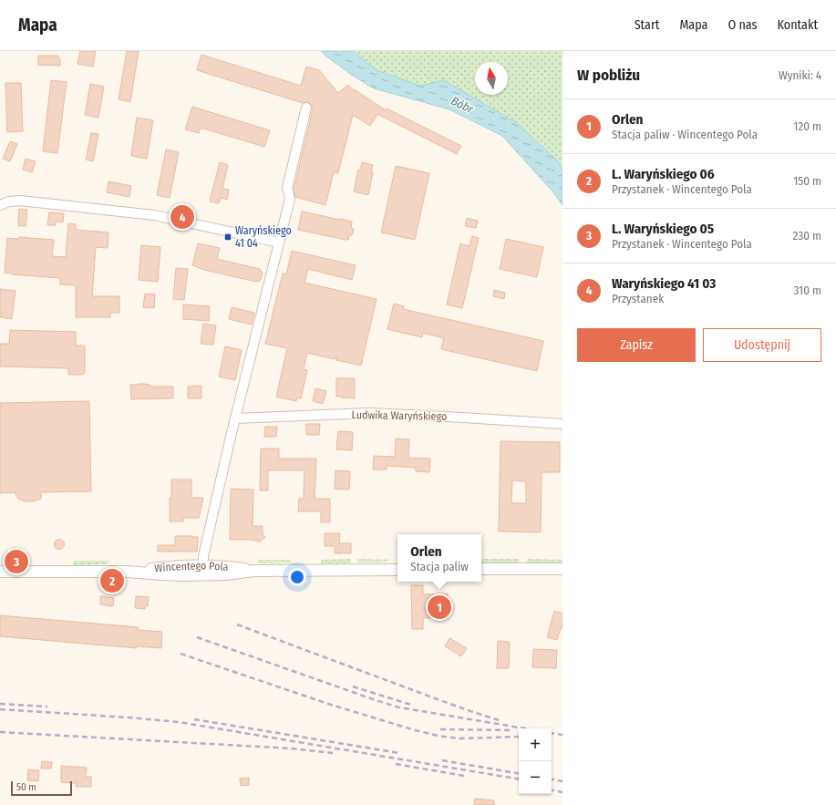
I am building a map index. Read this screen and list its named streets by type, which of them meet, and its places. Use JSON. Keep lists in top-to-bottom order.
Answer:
{
  "streets": {
    "street": ["Ludwika Waryńskiego", "Wincentego Pola"]
  },
  "water": ["Bóbr"],
  "places": {
    "transit": ["Waryńskiego 41 04"]
  },
  "scale_bar": "50 m",
  "north": "top",
  "page": {
    "header": "Mapa",
    "nav": [
      "Start",
      "Mapa",
      "O nas",
      "Kontakt"
    ],
    "heading": ["W pobliżu", "Wyniki: 4"],
    "list": [
      {
        "mark": "1",
        "name": "Orlen",
        "note": "Stacja paliw · Wincentego Pola",
        "value": "120 m"
      },
      {
        "mark": "2",
        "name": "L. Waryńskiego 06",
        "note": "Przystanek · Wincentego Pola",
        "value": "150 m"
      },
      {
        "mark": "3",
        "name": "L. Waryńskiego 05",
        "note": "Przystanek · Wincentego Pola",
        "value": "230 m"
      },
      {
        "mark": "4",
        "name": "Waryńskiego 41 03",
        "note": "Przystanek",
        "value": "310 m"
      }
    ],
    "pins": [
      "4",
      "3",
      "2",
      "1"
    ],
    "buttons": ["Zapisz", "Udostępnij"],
    "popup": ["Orlen", "Stacja paliw"],
    "map_buttons": ["+", "−"],
    "scale": "50 m"
  }
}
